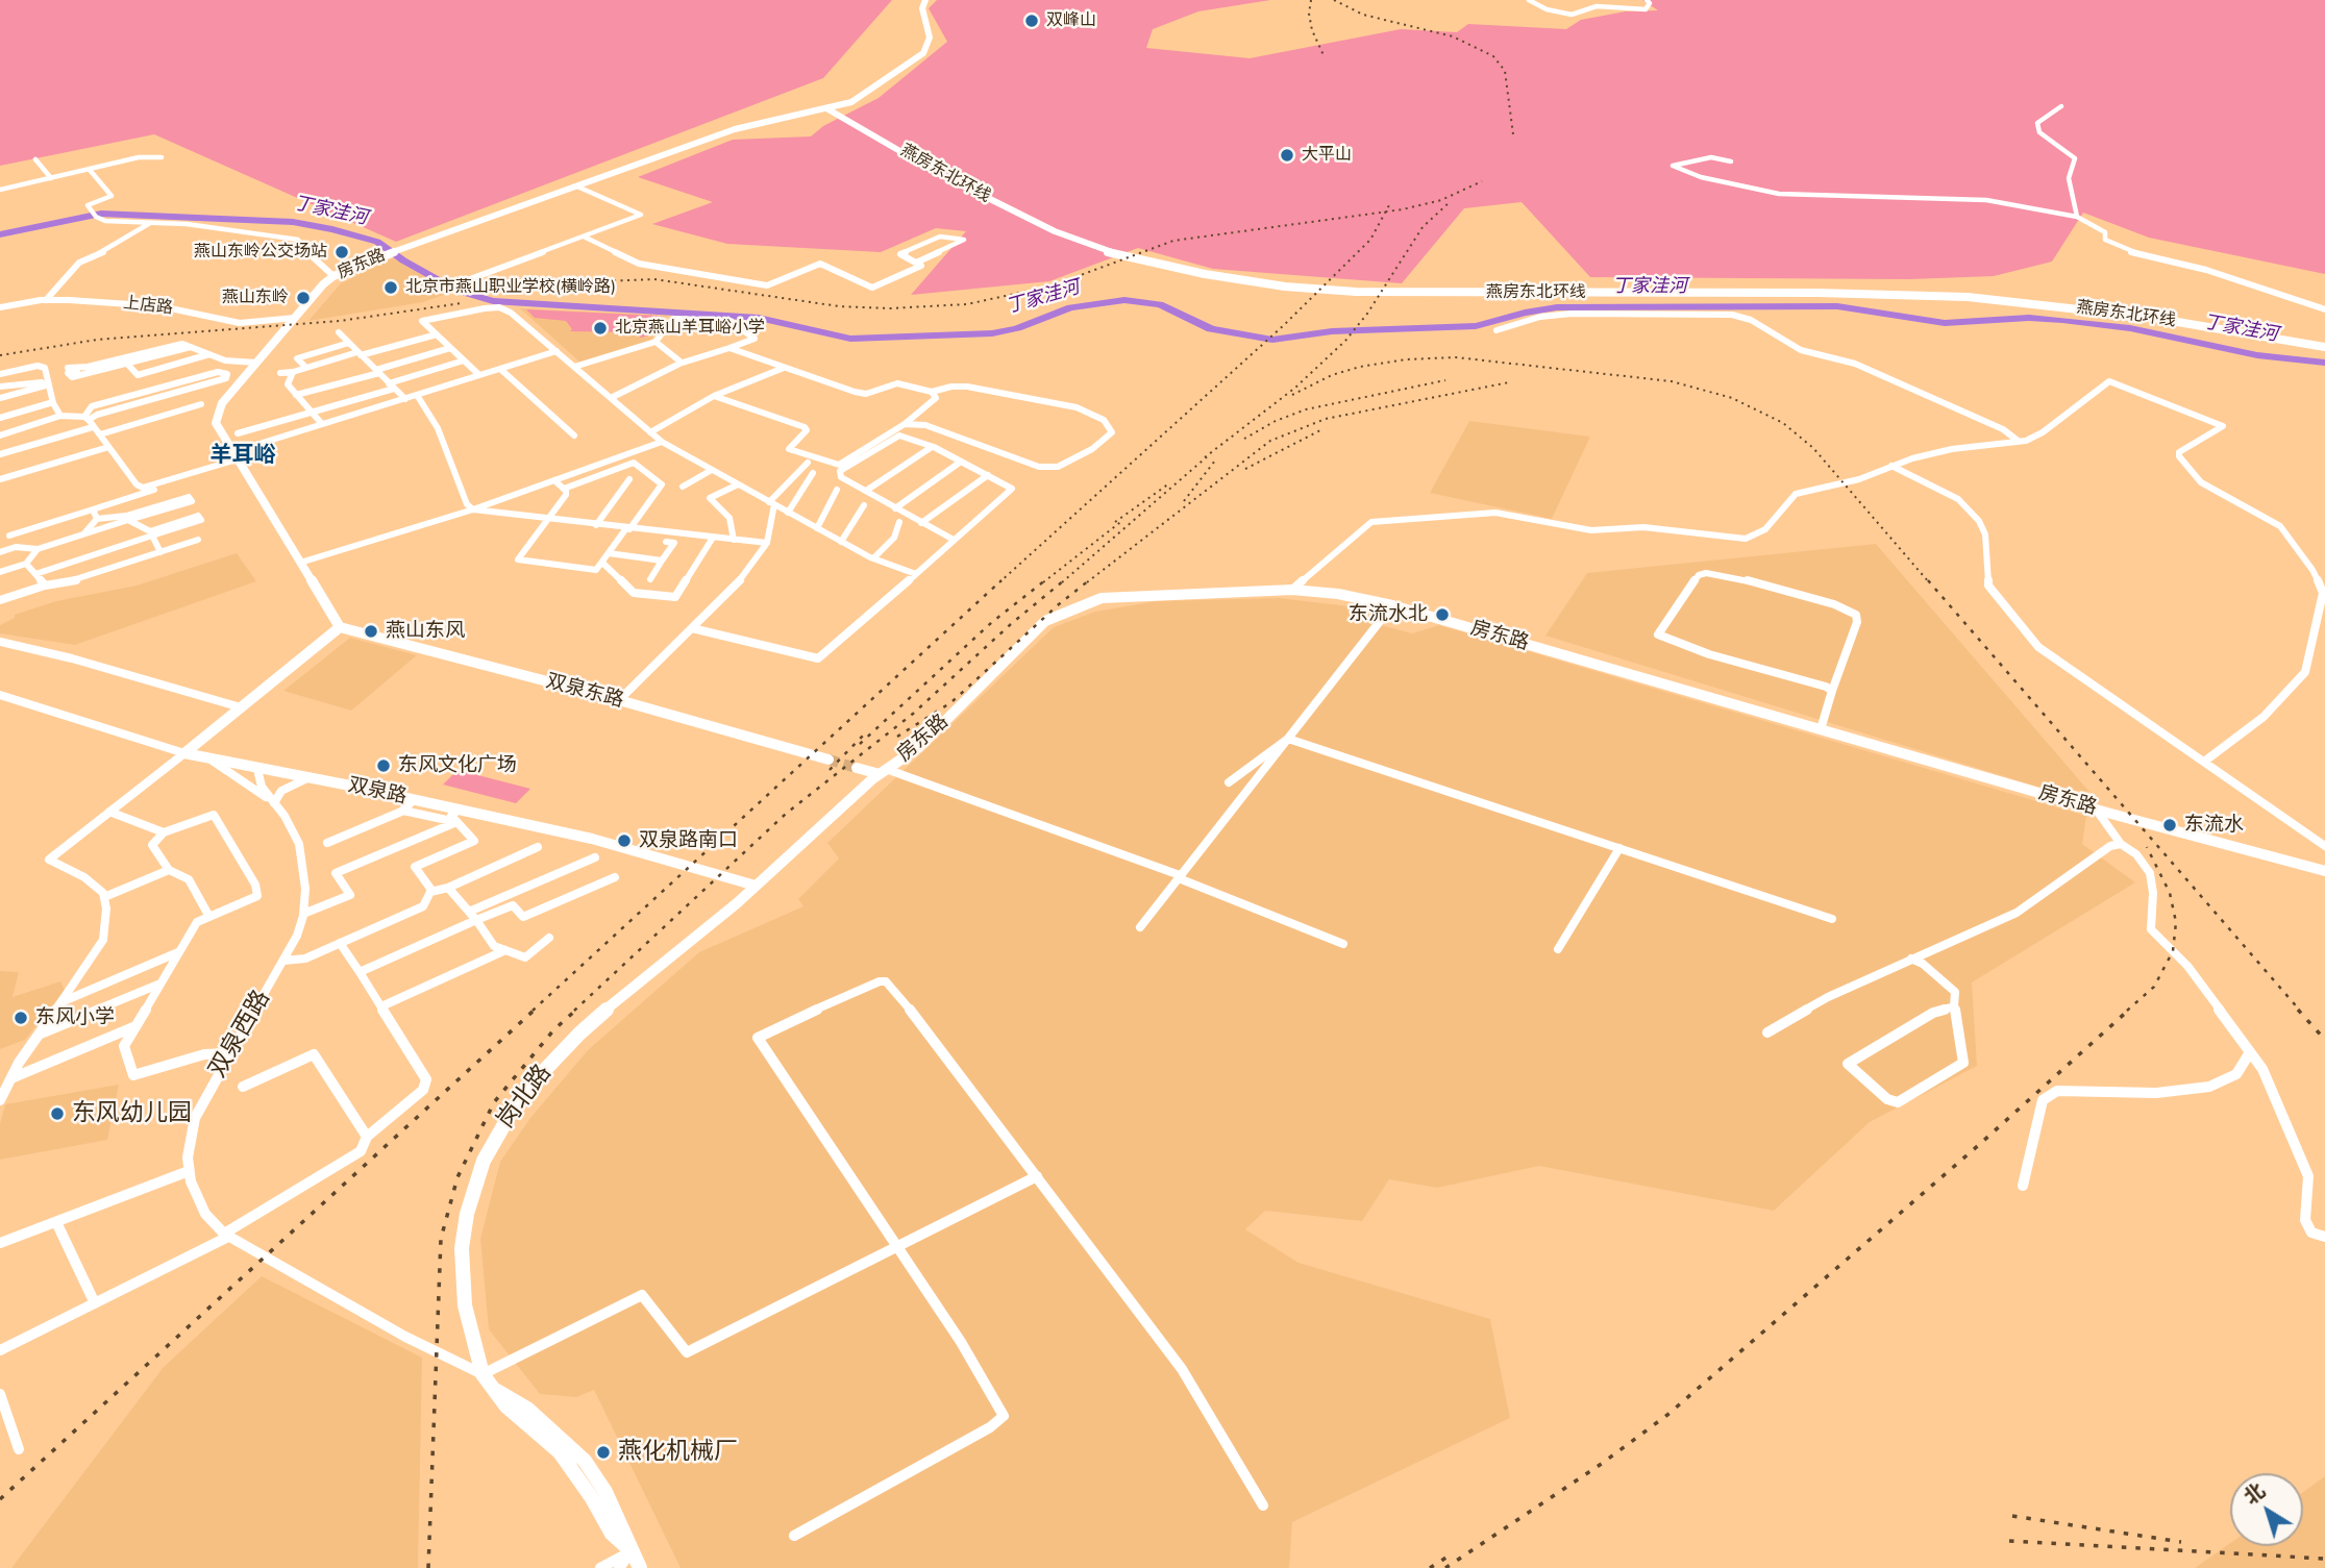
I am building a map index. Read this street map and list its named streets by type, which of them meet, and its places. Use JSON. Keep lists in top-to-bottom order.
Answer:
{
  "streets": {
    "main road": [
      "燕房东北环线",
      "房东路",
      "双泉东路",
      "双泉路",
      "岗北路"
    ],
    "street": ["上店路", "双泉西路"]
  },
  "crossings": [
    ["燕房东北环线", "房东路"],
    ["房东路", "上店路"],
    ["房东路", "双泉东路"],
    ["房东路", "双泉路"],
    ["房东路", "岗北路"],
    ["双泉路", "双泉西路"],
    ["双泉路", "岗北路"],
    ["双泉西路", "岗北路"]
  ],
  "districts": ["羊耳峪"],
  "water": ["丁家洼河"],
  "places": [
    "双峰山",
    "大平山",
    "燕山东岭公交场站",
    "北京市燕山职业学校(横岭路)",
    "燕山东岭",
    "北京燕山羊耳峪小学",
    "东流水北",
    "燕山东风",
    "东风文化广场",
    "东流水",
    "双泉路南口",
    "东风小学",
    "东风幼儿园",
    "燕化机械厂"
  ],
  "north": "top left"
}
